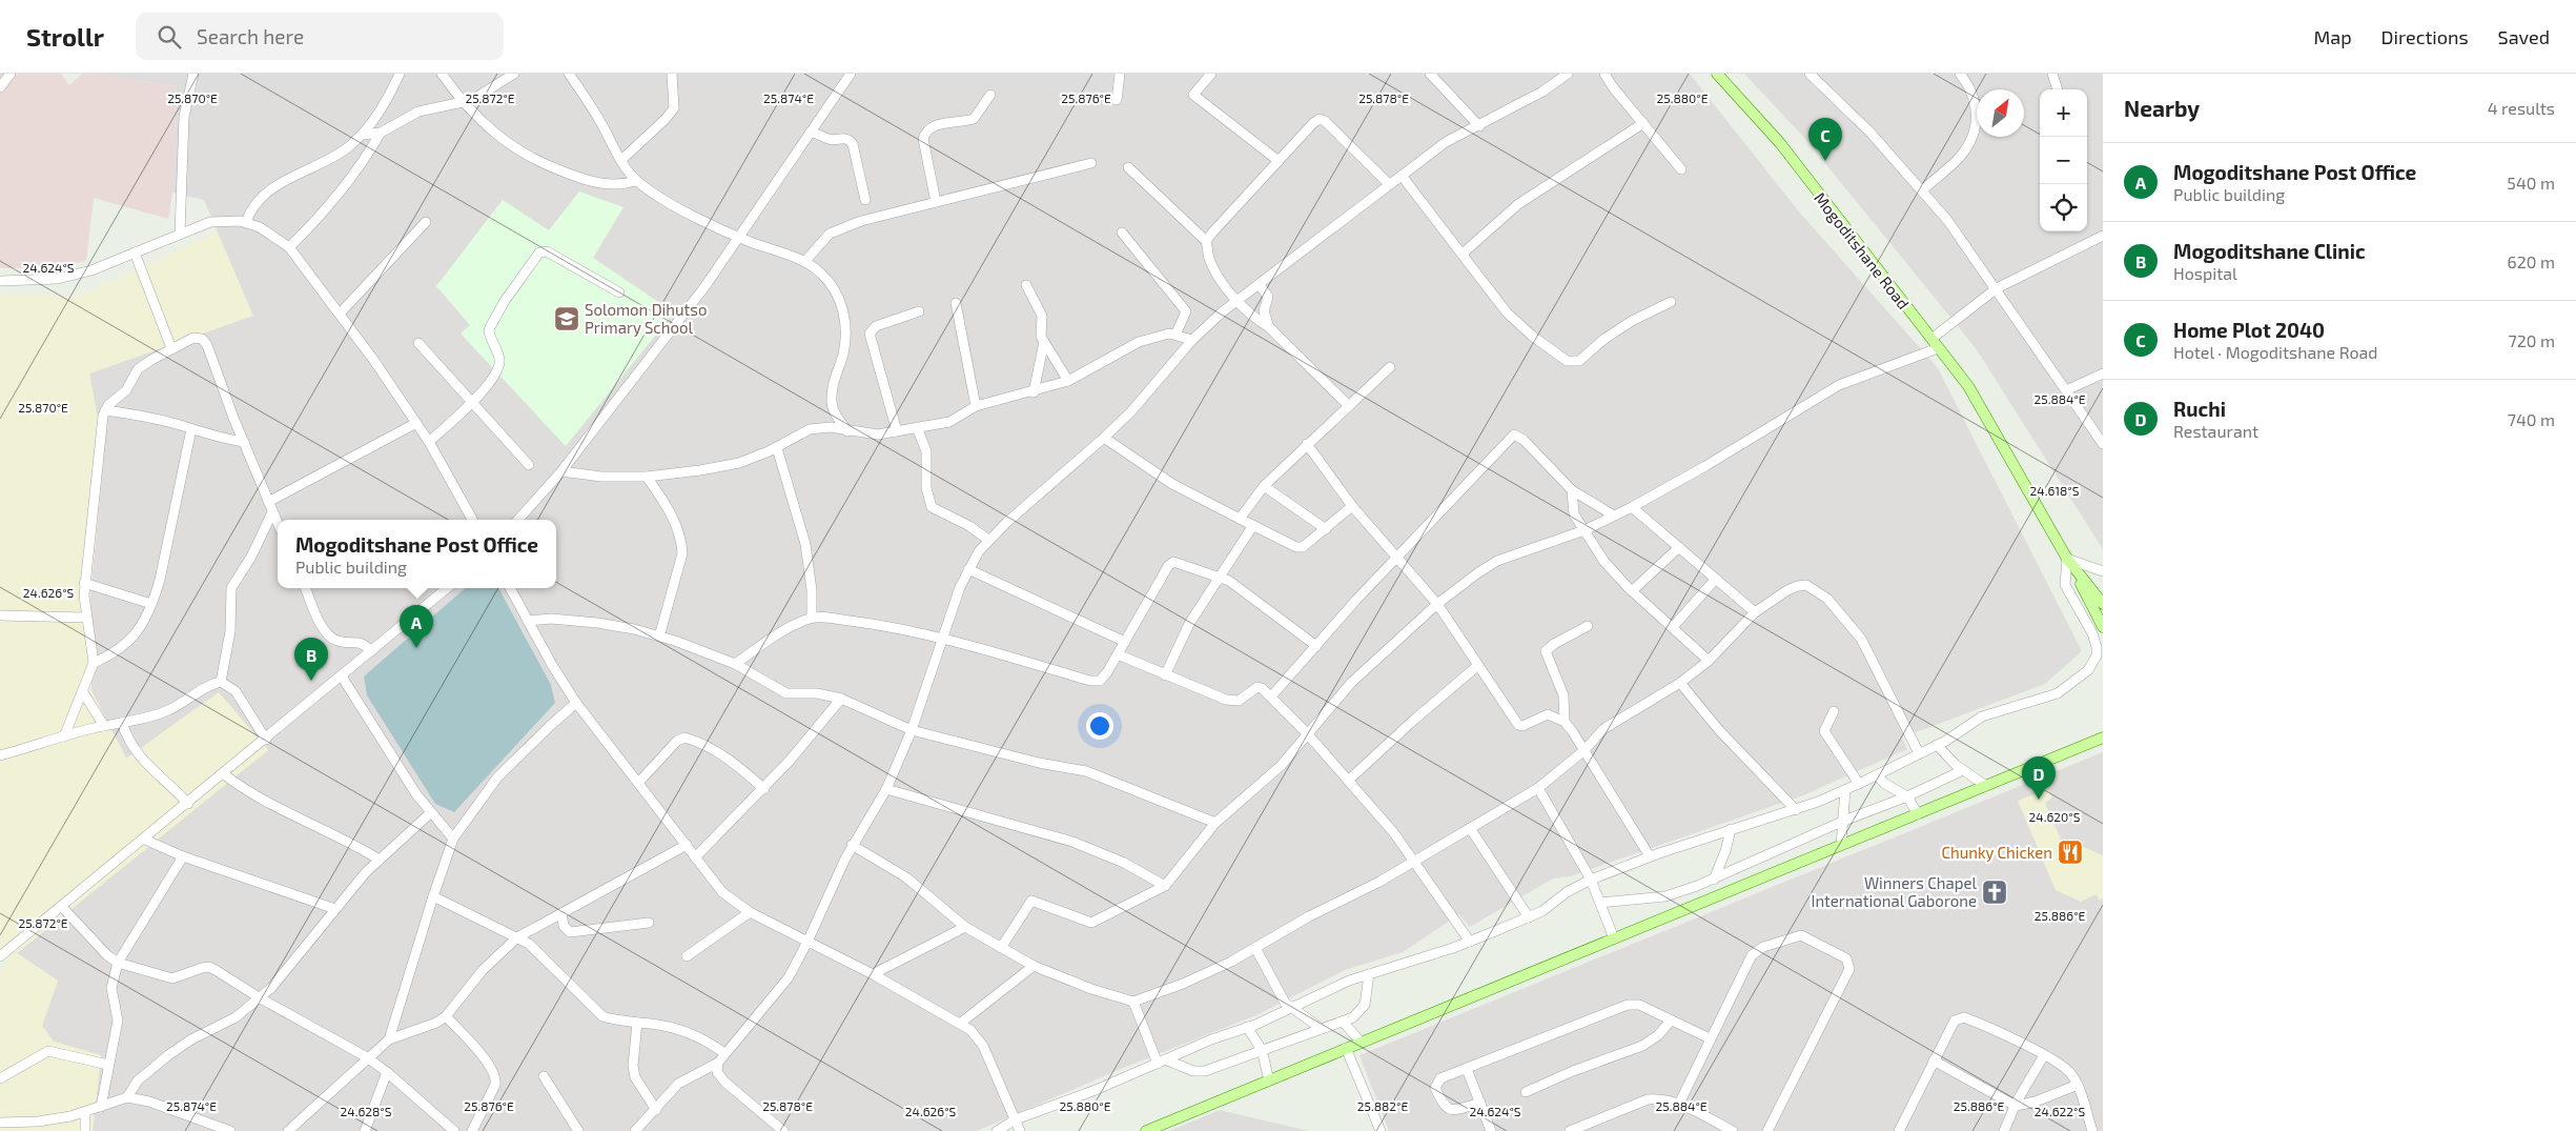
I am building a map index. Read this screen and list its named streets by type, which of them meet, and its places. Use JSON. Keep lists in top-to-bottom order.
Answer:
{
  "streets": {
    "main road": ["Mogoditshane Road"]
  },
  "places": {
    "school or university": ["Solomon Dihutso Primary School"],
    "restaurant": ["Chunky Chicken"],
    "church": ["Winners Chapel International Gaborone"]
  },
  "north": "top right",
  "page": {
    "header": "Strollr",
    "search": "Search here",
    "nav": ["Map", "Directions", "Saved"],
    "heading": ["Nearby", "4 results"],
    "map_buttons": ["+", "−"],
    "pins": [
      "C",
      "A",
      "B",
      "D"
    ],
    "list": [
      {
        "mark": "A",
        "name": "Mogoditshane Post Office",
        "note": "Public building",
        "value": "540 m"
      },
      {
        "mark": "B",
        "name": "Mogoditshane Clinic",
        "note": "Hospital",
        "value": "620 m"
      },
      {
        "mark": "C",
        "name": "Home Plot 2040",
        "note": "Hotel · Mogoditshane Road",
        "value": "720 m"
      },
      {
        "mark": "D",
        "name": "Ruchi",
        "note": "Restaurant",
        "value": "740 m"
      }
    ],
    "popup": ["Mogoditshane Post Office", "Public building"]
  },
  "coordinates": [
    "25.870°E",
    "25.872°E",
    "25.874°E",
    "25.876°E",
    "25.878°E",
    "25.880°E",
    "24.624°S",
    "25.884°E",
    "24.618°S",
    "24.626°S",
    "24.620°S",
    "25.886°E",
    "25.882°E",
    "24.628°S",
    "24.622°S"
  ]
}
